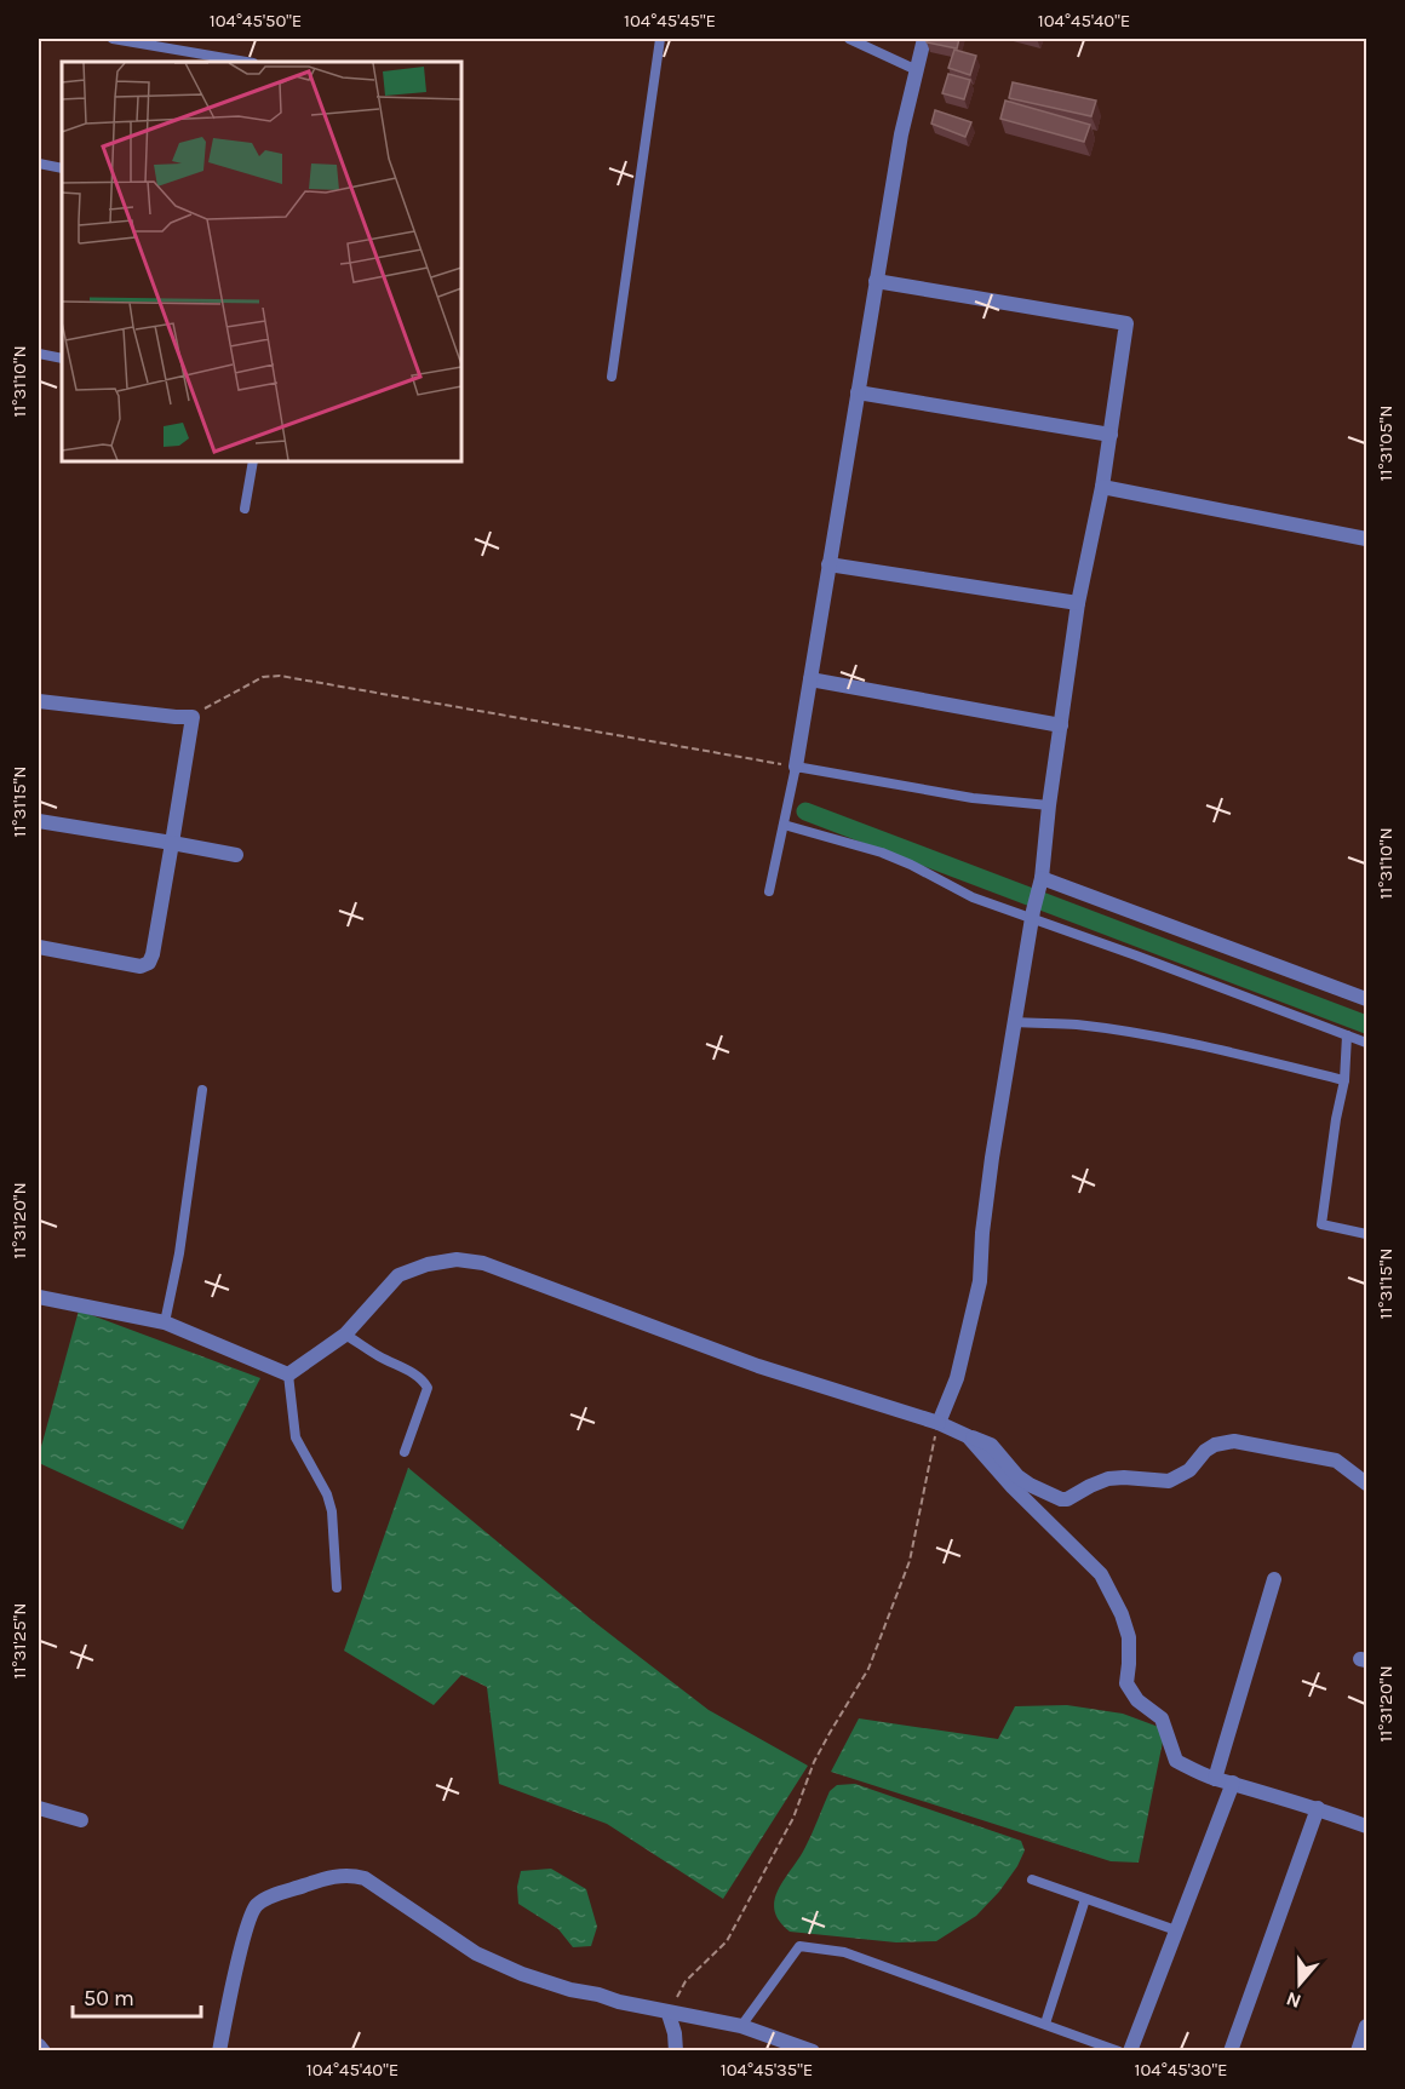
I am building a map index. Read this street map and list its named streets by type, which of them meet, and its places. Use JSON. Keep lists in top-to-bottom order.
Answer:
{
  "scale_bar": "50 m",
  "north": "bottom",
  "coordinates": [
    "104°45'50\"E",
    "104°45'45\"E",
    "104°45'40\"E",
    "11°31'10\"N",
    "11°31'05\"N",
    "11°31'15\"N",
    "11°31'20\"N",
    "11°31'25\"N",
    "104°45'35\"E",
    "104°45'30\"E"
  ]
}
